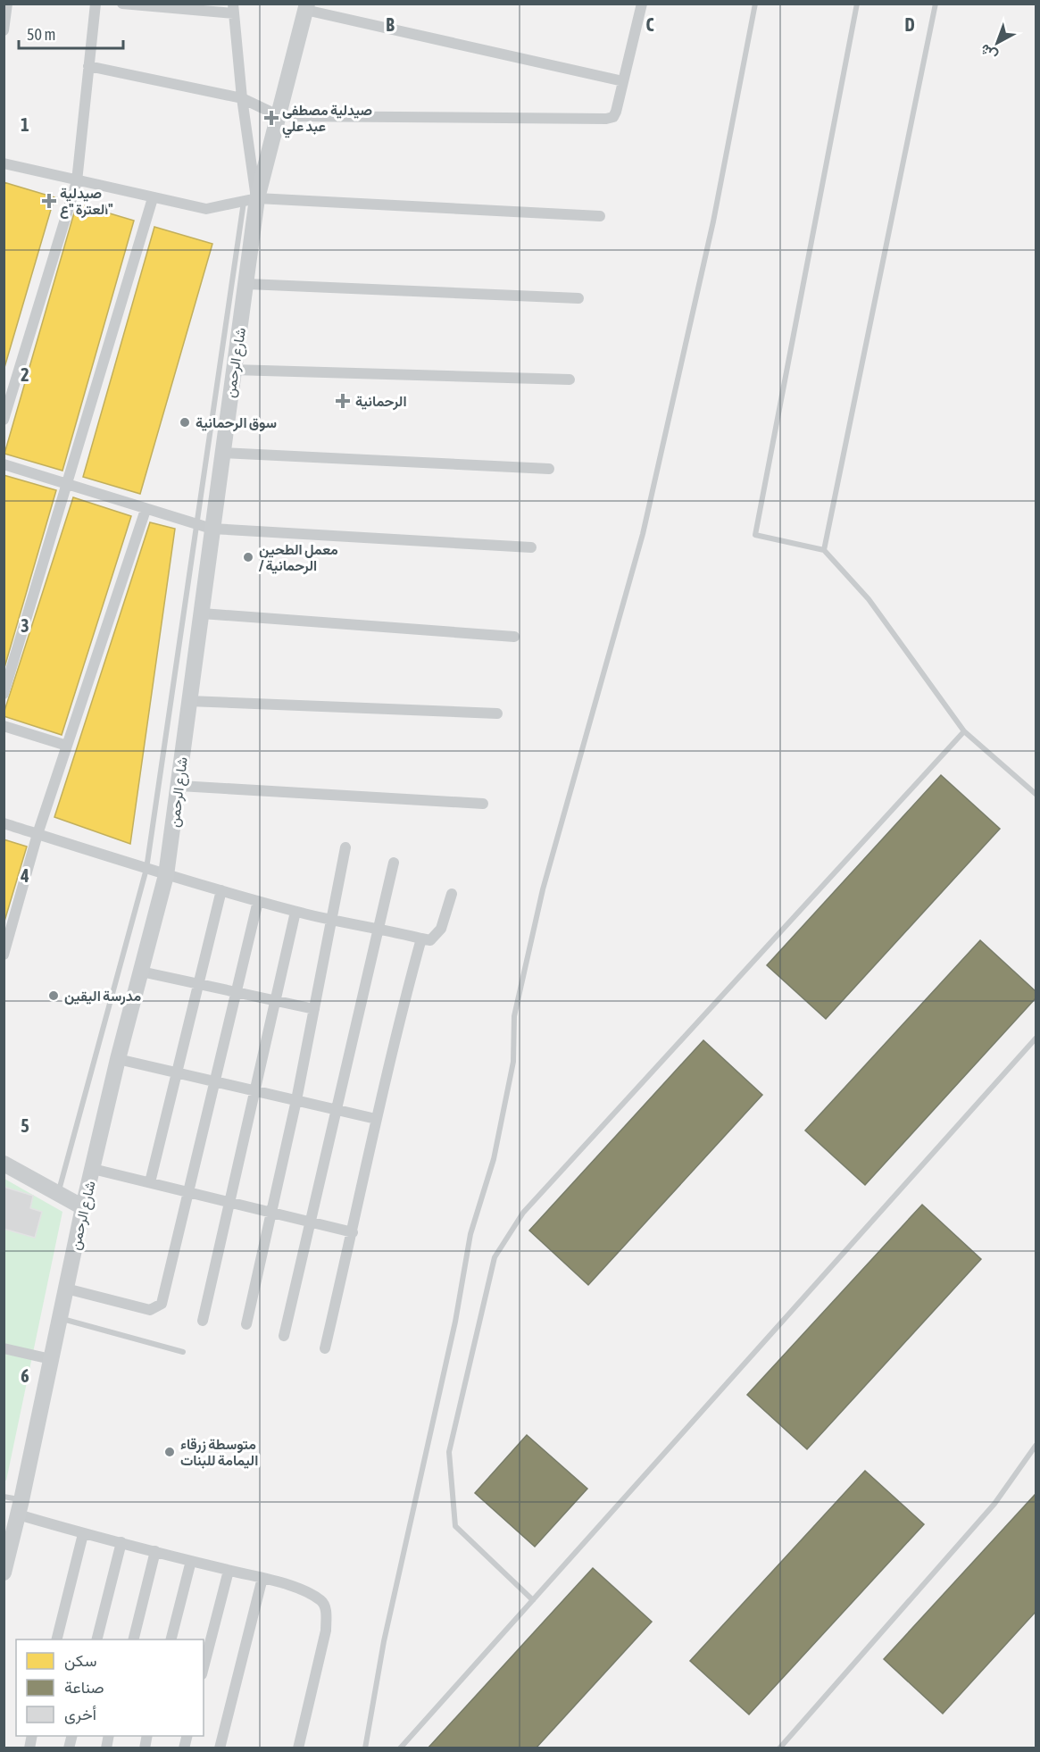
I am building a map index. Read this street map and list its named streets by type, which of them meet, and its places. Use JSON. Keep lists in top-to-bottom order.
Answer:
{
  "streets": {
    "street": ["شارع الرحمن"]
  },
  "places": {
    "health": ["صيدلية مصطفى عبد علي", "صيدلية العترة \"ع\"", "الرحمانية"],
    "other": [
      "سوق الرحمانية",
      "معمل الطحين / الرحمانية",
      "مدرسة اليقين",
      "متوسطة زرقاء اليمامة للبنات"
    ]
  },
  "legend": ["سكن", "صناعة", "أخرى"],
  "scale_bar": "50 m",
  "north": "bottom left",
  "grid": {
    "columns": ["B", "C", "D"],
    "rows": [
      "1",
      "2",
      "3",
      "4",
      "5",
      "6"
    ]
  }
}
